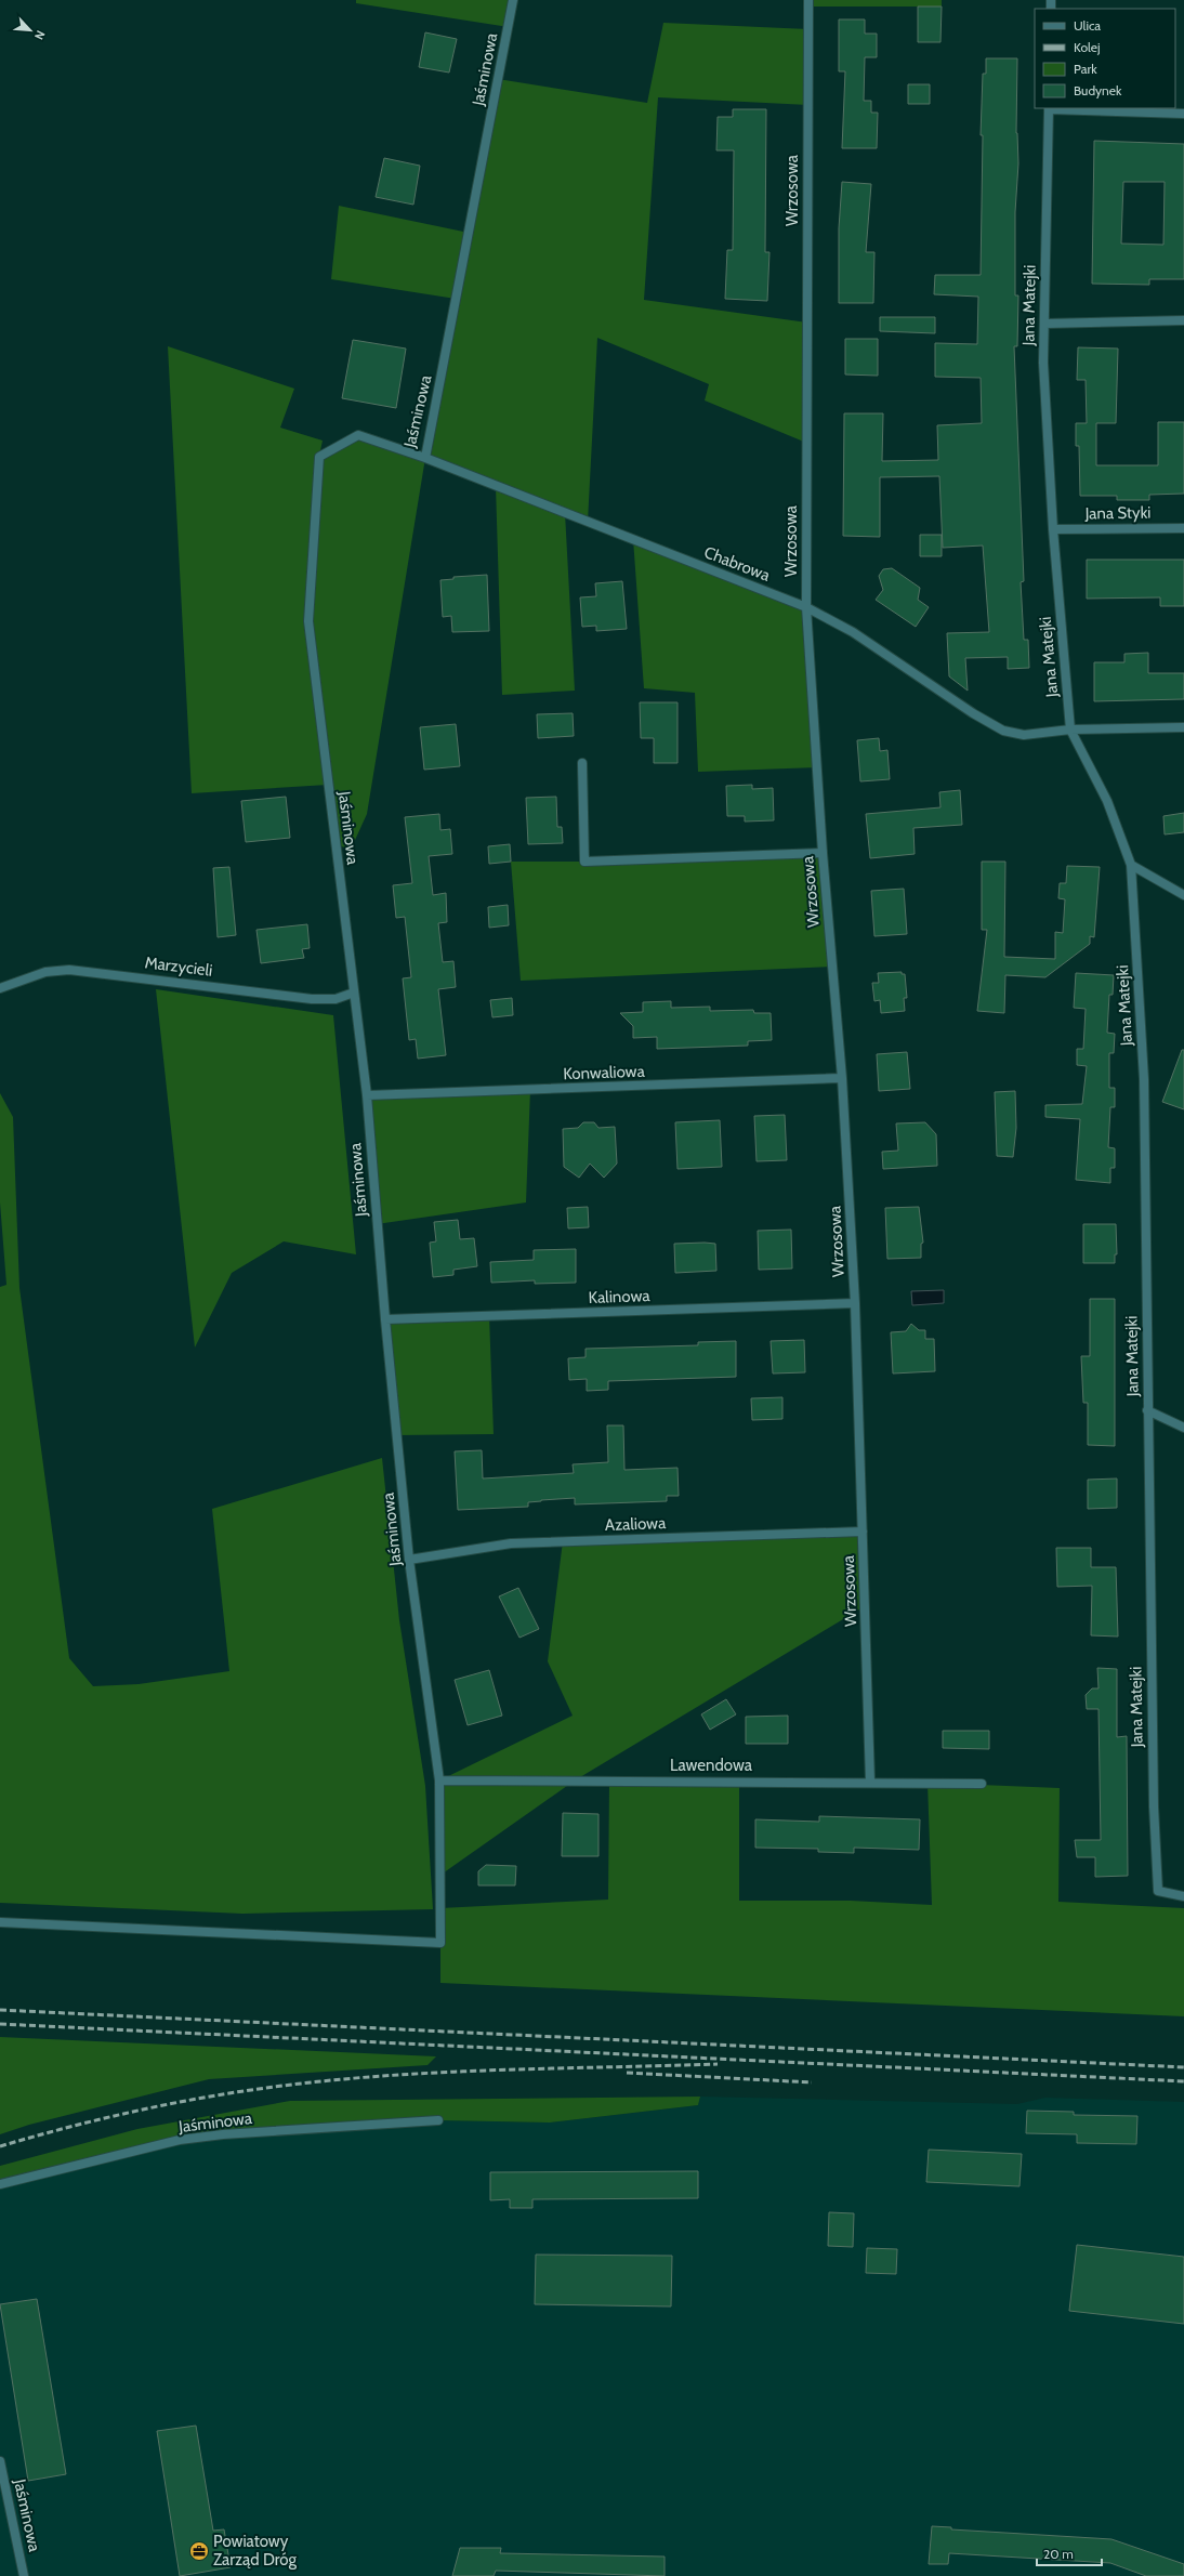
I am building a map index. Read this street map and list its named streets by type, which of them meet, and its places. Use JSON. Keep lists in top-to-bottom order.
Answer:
{
  "streets": {
    "street": [
      "Jaśminowa",
      "Wrzosowa",
      "Jana Matejki",
      "Jana Styki",
      "Chabrowa",
      "Marzycieli",
      "Konwaliowa",
      "Kalinowa",
      "Azaliowa",
      "Lawendowa"
    ]
  },
  "crossings": [
    ["Jaśminowa", "Chabrowa"],
    ["Jaśminowa", "Marzycieli"],
    ["Jaśminowa", "Konwaliowa"],
    ["Jaśminowa", "Kalinowa"],
    ["Jaśminowa", "Azaliowa"],
    ["Jaśminowa", "Lawendowa"],
    ["Wrzosowa", "Chabrowa"],
    ["Wrzosowa", "Konwaliowa"],
    ["Wrzosowa", "Kalinowa"],
    ["Wrzosowa", "Azaliowa"],
    ["Wrzosowa", "Lawendowa"],
    ["Jana Matejki", "Jana Styki"],
    ["Jana Matejki", "Chabrowa"]
  ],
  "places": {
    "office": ["Powiatowy Zarząd Dróg"]
  },
  "legend": [
    "Ulica",
    "Kolej",
    "Park",
    "Budynek"
  ],
  "scale_bar": "20 m",
  "north": "bottom right"
}
